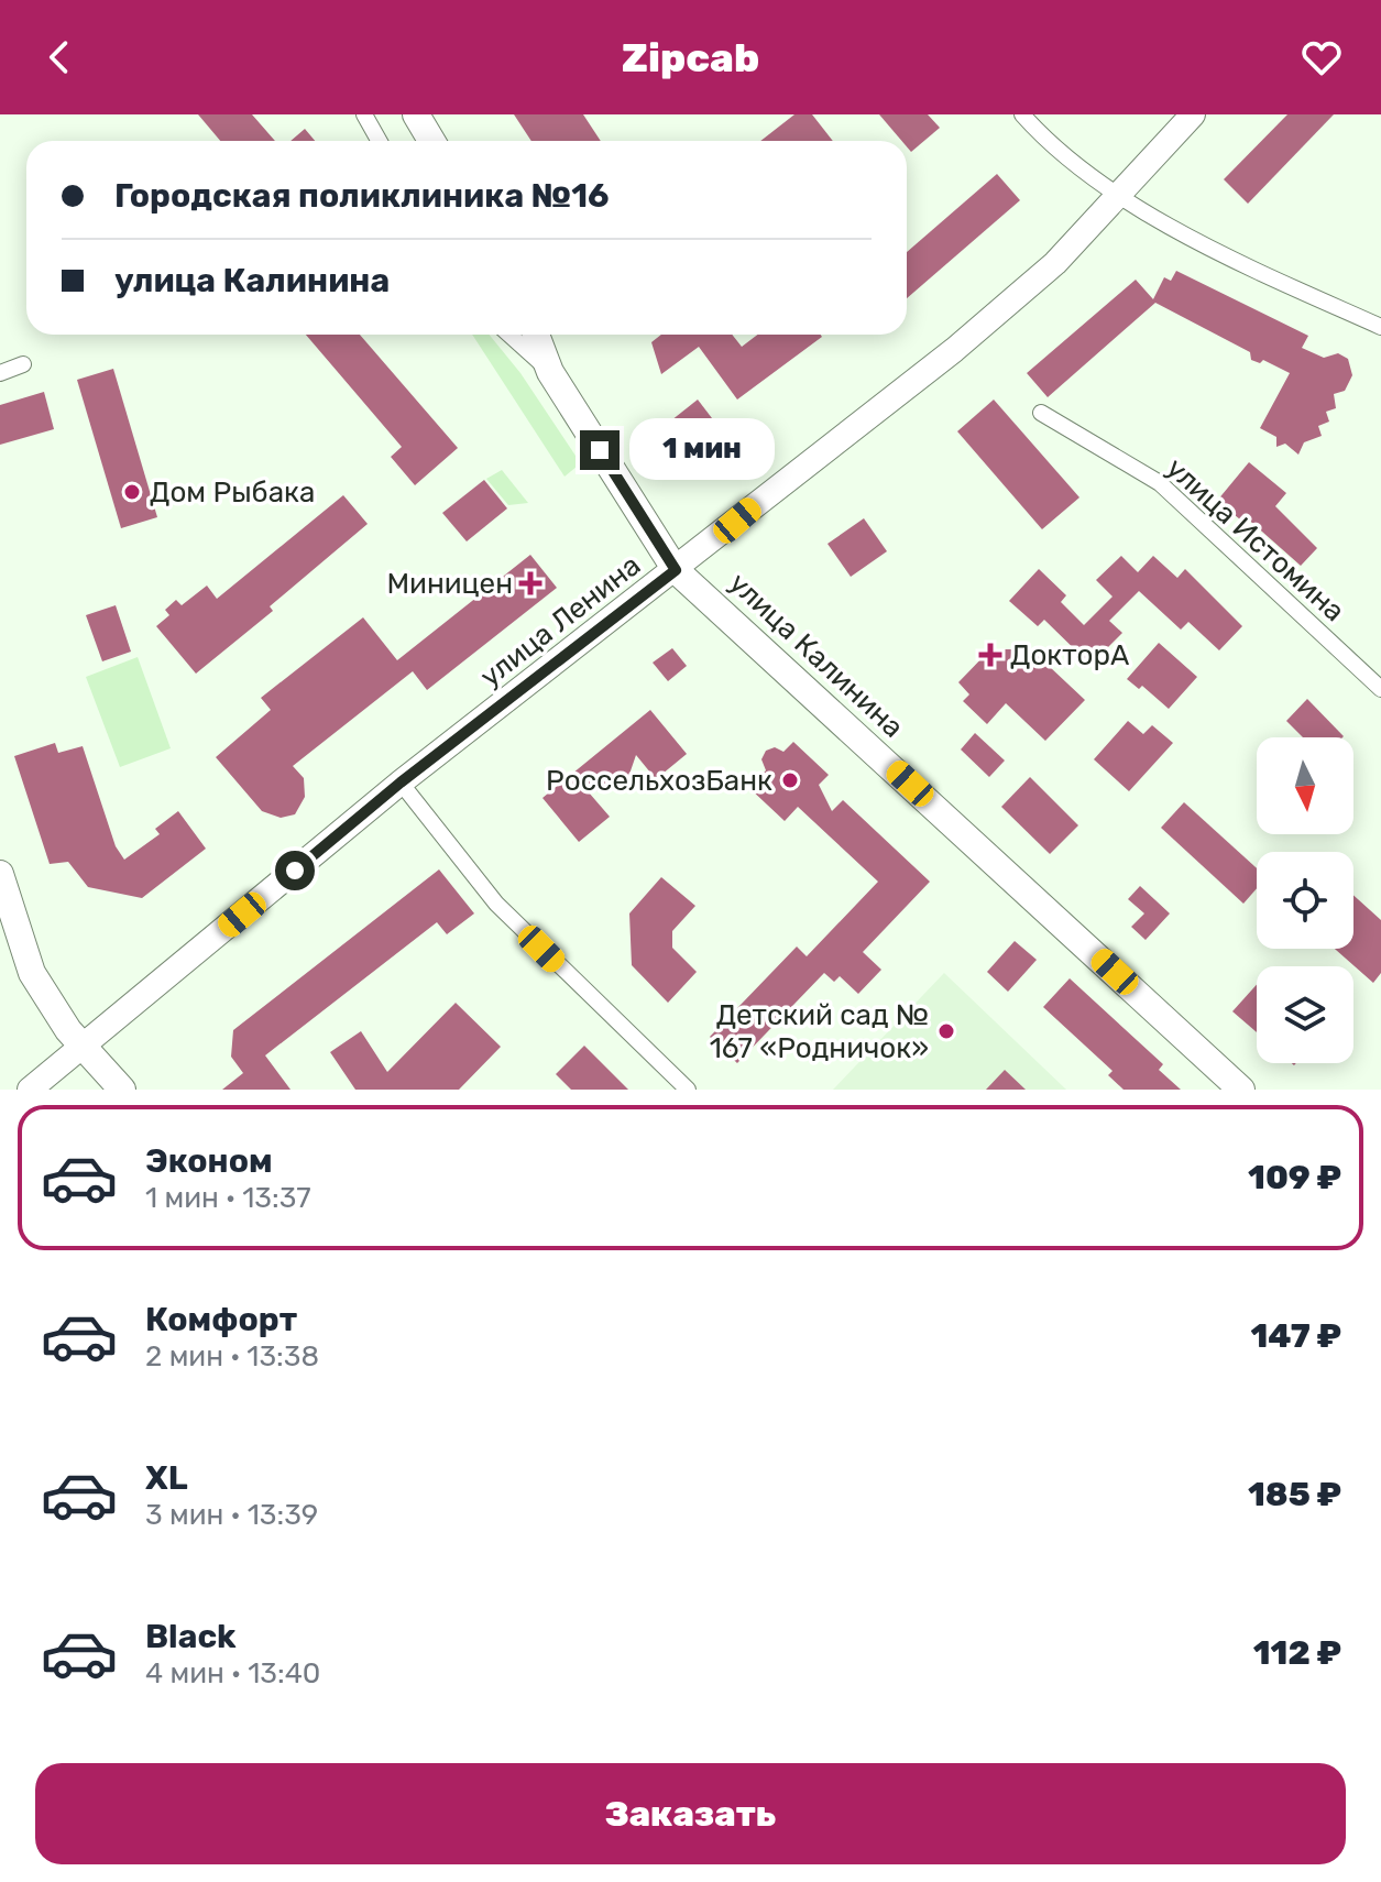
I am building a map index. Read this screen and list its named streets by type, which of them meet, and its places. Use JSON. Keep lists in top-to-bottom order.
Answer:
{
  "streets": {
    "main road": ["улица Ленина", "улица Калинина"],
    "street": ["улица Истомина"]
  },
  "crossings": [
    ["улица Ленина", "улица Калинина"]
  ],
  "places": {
    "other": ["Дом Рыбака", "РоссельхозБанк", "Детский сад № 167 «Родничок»"],
    "health": ["Миницен", "ДокторА"]
  },
  "north": "bottom",
  "page": {
    "header": "Zipcab",
    "banner": ["Городская поликлиника №16", "улица Калинина"],
    "bubble": "1 мин",
    "list": [
      {
        "name": "Эконом",
        "note": "1 мин · 13:37",
        "value": "109 ₽"
      },
      {
        "name": "Комфорт",
        "note": "2 мин · 13:38",
        "value": "147 ₽"
      },
      {
        "name": "XL",
        "note": "3 мин · 13:39",
        "value": "185 ₽"
      },
      {
        "name": "Black",
        "note": "4 мин · 13:40",
        "value": "112 ₽"
      }
    ],
    "buttons": "Заказать"
  }
}
